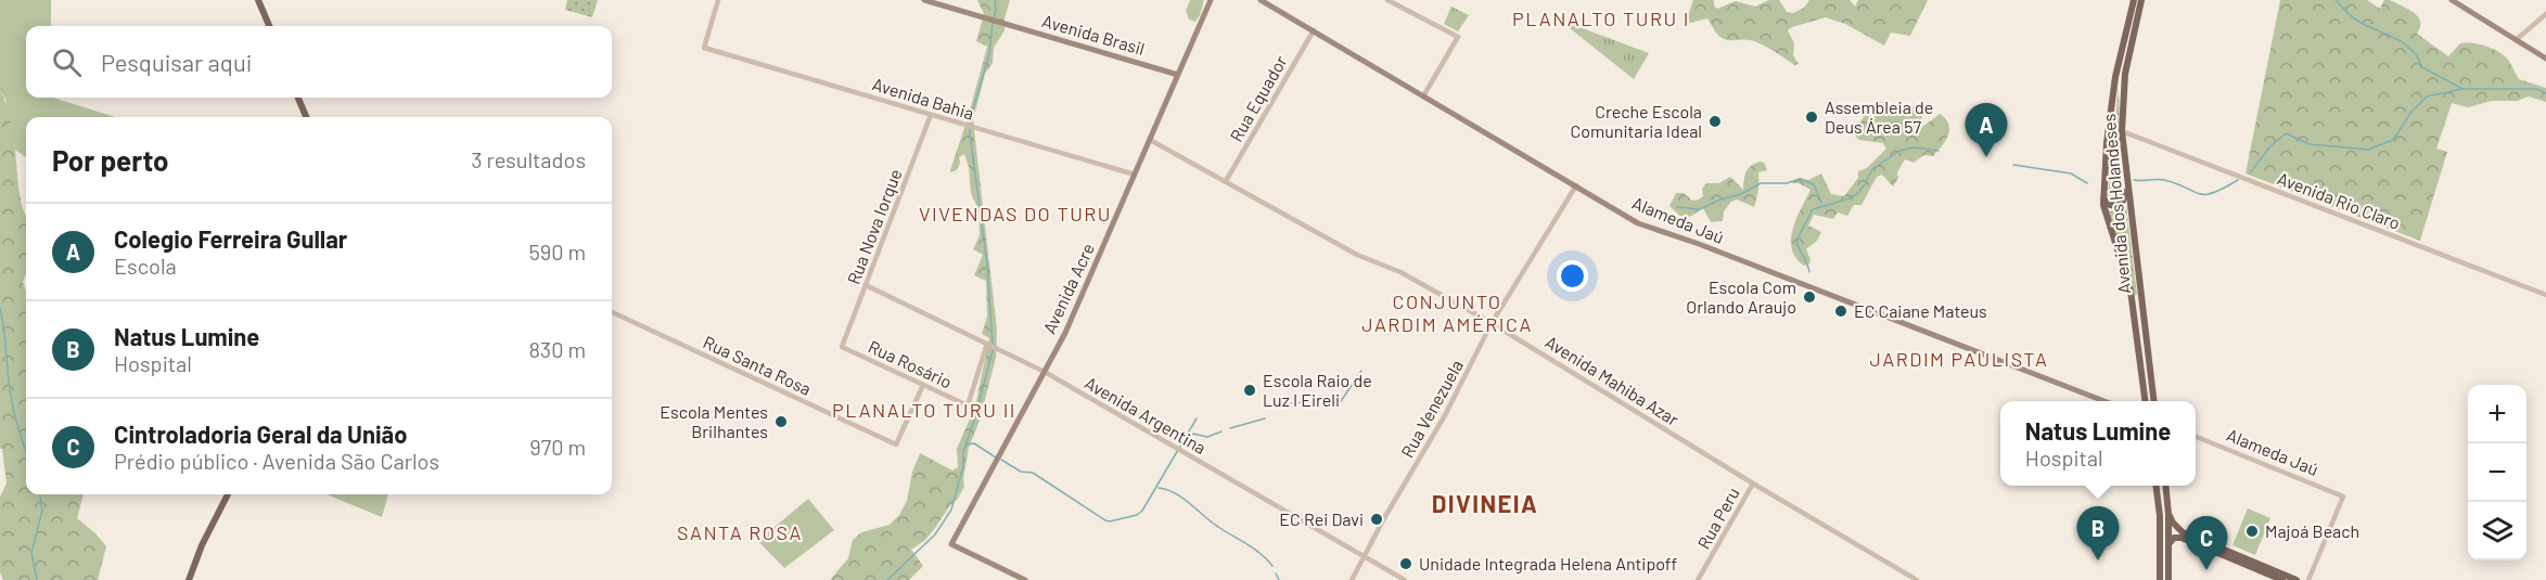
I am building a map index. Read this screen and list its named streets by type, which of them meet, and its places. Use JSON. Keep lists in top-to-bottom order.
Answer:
{
  "streets": {
    "main road": [
      "Avenida Brasil",
      "Avenida dos Holandeses",
      "Alameda Jaú",
      "Avenida Acre"
    ],
    "street": [
      "Avenida Bahia",
      "Rua Equador",
      "Avenida Rio Claro",
      "Rua Nova Iorque",
      "Rua Rosário",
      "Rua Santa Rosa",
      "Avenida Mahiba Azar",
      "Rua Venezuela",
      "Avenida Argentina",
      "Rua Peru"
    ]
  },
  "crossings": [
    ["Avenida Brasil", "Avenida Acre"],
    ["Avenida Bahia", "Rua Nova Iorque"],
    ["Avenida Bahia", "Avenida Acre"],
    ["Rua Equador", "Alameda Jaú"],
    ["Rua Equador", "Avenida Mahiba Azar"],
    ["Avenida Rio Claro", "Avenida dos Holandeses"],
    ["Alameda Jaú", "Rua Venezuela"],
    ["Rua Nova Iorque", "Rua Rosário"],
    ["Rua Nova Iorque", "Avenida Argentina"],
    ["Avenida Acre", "Avenida Mahiba Azar"],
    ["Avenida Acre", "Avenida Argentina"],
    ["Rua Rosário", "Rua Santa Rosa"],
    ["Rua Rosário", "Avenida Argentina"],
    ["Avenida Mahiba Azar", "Rua Venezuela"],
    ["Avenida Mahiba Azar", "Rua Peru"],
    ["Rua Venezuela", "Avenida Argentina"]
  ],
  "districts": [
    "PLANALTO TURU I",
    "VIVENDAS DO TURU",
    "CONJUNTO JARDIM AMÉRICA",
    "JARDIM PAULISTA",
    "PLANALTO TURU II",
    "DIVINEIA",
    "SANTA ROSA"
  ],
  "places": [
    "Assembleia de Deus Área 57",
    "Creche Escola Comunitaria Ideal",
    "Escola Com Orlando Araujo",
    "EC Caiane Mateus",
    "Escola Raio de Luz I Eireli",
    "Escola Mentes Brilhantes",
    "EC Rei Davi",
    "Majoá Beach",
    "Unidade Integrada Helena Antipoff"
  ],
  "page": {
    "search": "Pesquisar aqui",
    "pins": ["A", "B", "C"],
    "heading": ["Por perto", "3 resultados"],
    "list": [
      {
        "mark": "A",
        "name": "Colegio Ferreira Gullar",
        "note": "Escola",
        "value": "590 m"
      },
      {
        "mark": "B",
        "name": "Natus Lumine",
        "note": "Hospital",
        "value": "830 m"
      },
      {
        "mark": "C",
        "name": "Cintroladoria Geral da União",
        "note": "Prédio público · Avenida São Carlos",
        "value": "970 m"
      }
    ],
    "map_buttons": ["+", "−"],
    "popup": ["Natus Lumine", "Hospital"]
  }
}
